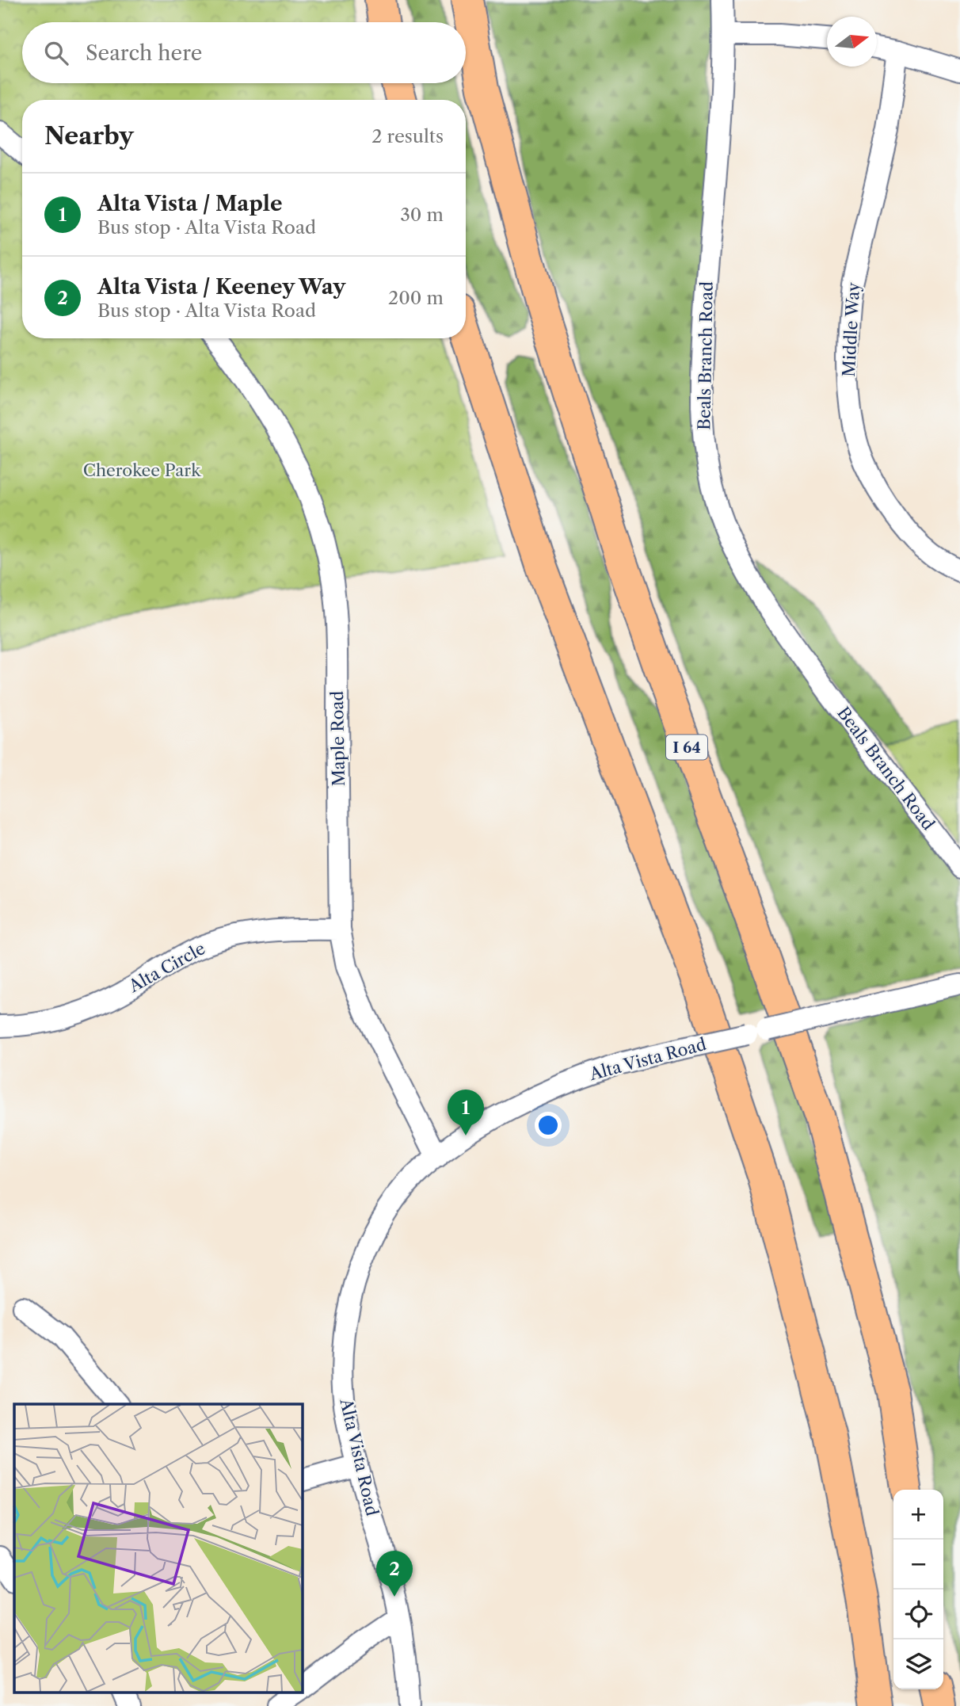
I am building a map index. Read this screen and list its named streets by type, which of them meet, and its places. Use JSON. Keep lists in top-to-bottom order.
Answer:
{
  "streets": {
    "highway": ["I 64"],
    "street": [
      "Middle Way",
      "Beals Branch Road",
      "Maple Road",
      "Alta Circle",
      "Alta Vista Road"
    ]
  },
  "crossings": [
    ["Maple Road", "Alta Circle"],
    ["Maple Road", "Alta Vista Road"]
  ],
  "parks": ["Cherokee Park"],
  "north": "right",
  "page": {
    "search": "Search here",
    "heading": ["Nearby", "2 results"],
    "list": [
      {
        "mark": "1",
        "name": "Alta Vista / Maple",
        "note": "Bus stop · Alta Vista Road",
        "value": "30 m"
      },
      {
        "mark": "2",
        "name": "Alta Vista / Keeney Way",
        "note": "Bus stop · Alta Vista Road",
        "value": "200 m"
      }
    ],
    "pins": ["1", "2"],
    "map_buttons": ["+", "−"]
  }
}
